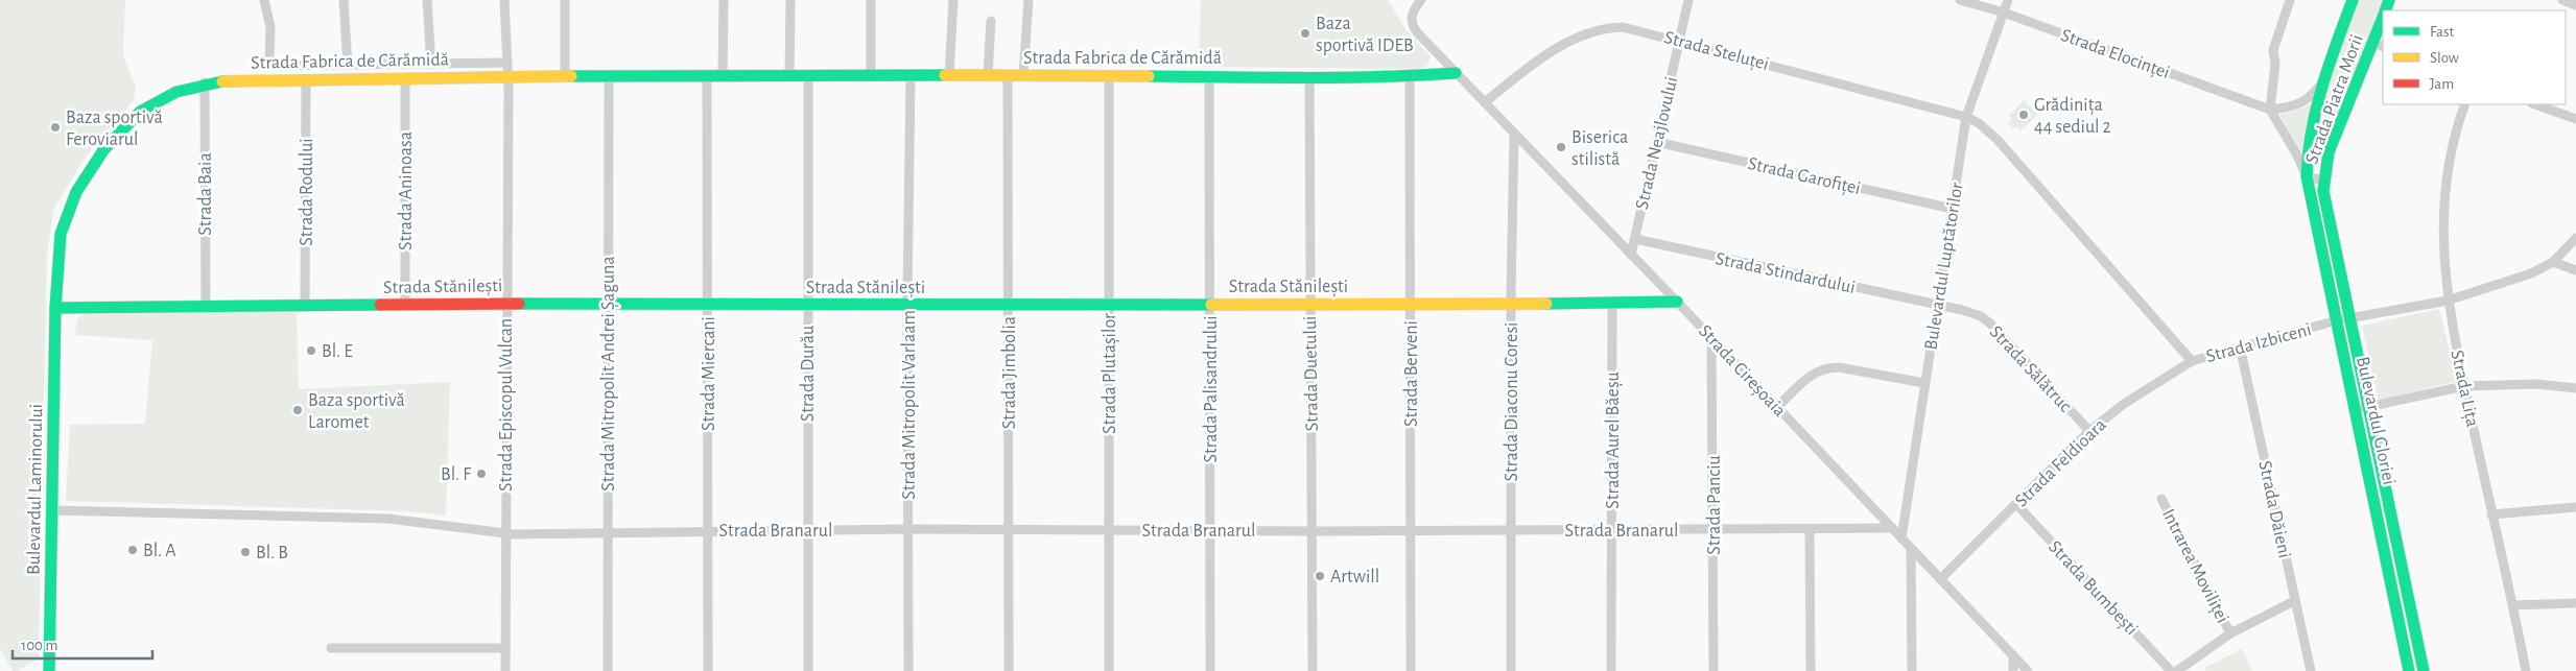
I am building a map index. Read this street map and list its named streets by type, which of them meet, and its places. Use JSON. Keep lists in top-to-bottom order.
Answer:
{
  "streets": {
    "street": [
      "Strada Steluței",
      "Strada Elocinței",
      "Strada Fabrica de Cărămidă",
      "Strada Piatra Morii",
      "Strada Neajlovului",
      "Strada Garofiței",
      "Strada Aninoasa",
      "Strada Rodului",
      "Strada Baia",
      "Bulevardul Luptătorilor",
      "Strada Stindardului",
      "Strada Stănilești",
      "Strada Izbiceni",
      "Strada Sălătruc",
      "Strada Cireșoaia",
      "Strada Jimbolia",
      "Strada Mitropolit Andrei Șaguna",
      "Strada Miercani",
      "Strada Durău",
      "Strada Plutașilor",
      "Strada Duetului",
      "Strada Berveni",
      "Strada Lița",
      "Strada Palisandrului",
      "Strada Diaconu Coresi",
      "Strada Episcopul Vulcan",
      "Strada Mitropolit Varlaam",
      "Bulevardul Gloriei",
      "Strada Aurel Băeșu",
      "Strada Feldioara",
      "Bulevardul Laminorului",
      "Strada Panciu",
      "Strada Dăieni",
      "Strada Branarul",
      "Intrarea Moviliței",
      "Strada Bumbești"
    ]
  },
  "crossings": [
    ["Strada Steluței", "Strada Neajlovului"],
    ["Strada Steluței", "Bulevardul Luptătorilor"],
    ["Strada Steluței", "Strada Izbiceni"],
    ["Strada Steluței", "Strada Cireșoaia"],
    ["Strada Elocinței", "Strada Piatra Morii"],
    ["Strada Elocinței", "Bulevardul Luptătorilor"],
    ["Strada Fabrica de Cărămidă", "Strada Aninoasa"],
    ["Strada Fabrica de Cărămidă", "Strada Rodului"],
    ["Strada Fabrica de Cărămidă", "Strada Baia"],
    ["Strada Fabrica de Cărămidă", "Strada Stănilești"],
    ["Strada Fabrica de Cărămidă", "Strada Cireșoaia"],
    ["Strada Fabrica de Cărămidă", "Strada Jimbolia"],
    ["Strada Fabrica de Cărămidă", "Strada Mitropolit Andrei Șaguna"],
    ["Strada Fabrica de Cărămidă", "Strada Miercani"],
    ["Strada Fabrica de Cărămidă", "Strada Durău"],
    ["Strada Fabrica de Cărămidă", "Strada Plutașilor"],
    ["Strada Fabrica de Cărămidă", "Strada Duetului"],
    ["Strada Fabrica de Cărămidă", "Strada Berveni"],
    ["Strada Fabrica de Cărămidă", "Strada Palisandrului"],
    ["Strada Fabrica de Cărămidă", "Strada Episcopul Vulcan"],
    ["Strada Fabrica de Cărămidă", "Strada Mitropolit Varlaam"],
    ["Strada Fabrica de Cărămidă", "Bulevardul Laminorului"],
    ["Strada Piatra Morii", "Bulevardul Gloriei"],
    ["Strada Neajlovului", "Strada Garofiței"],
    ["Strada Neajlovului", "Strada Stindardului"],
    ["Strada Neajlovului", "Strada Cireșoaia"],
    ["Strada Garofiței", "Bulevardul Luptătorilor"],
    ["Strada Aninoasa", "Strada Stănilești"],
    ["Strada Rodului", "Strada Stănilești"],
    ["Strada Baia", "Strada Stănilești"],
    ["Bulevardul Luptătorilor", "Strada Stindardului"],
    ["Bulevardul Luptătorilor", "Strada Izbiceni"],
    ["Bulevardul Luptătorilor", "Strada Sălătruc"],
    ["Bulevardul Luptătorilor", "Strada Cireșoaia"],
    ["Strada Stindardului", "Strada Sălătruc"],
    ["Strada Stănilești", "Strada Cireșoaia"],
    ["Strada Stănilești", "Strada Jimbolia"],
    ["Strada Stănilești", "Strada Mitropolit Andrei Șaguna"],
    ["Strada Stănilești", "Strada Miercani"],
    ["Strada Stănilești", "Strada Durău"],
    ["Strada Stănilești", "Strada Plutașilor"],
    ["Strada Stănilești", "Strada Duetului"],
    ["Strada Stănilești", "Strada Berveni"],
    ["Strada Stănilești", "Strada Palisandrului"],
    ["Strada Stănilești", "Strada Diaconu Coresi"],
    ["Strada Stănilești", "Strada Episcopul Vulcan"],
    ["Strada Stănilești", "Strada Mitropolit Varlaam"],
    ["Strada Stănilești", "Strada Aurel Băeșu"],
    ["Strada Stănilești", "Bulevardul Laminorului"],
    ["Strada Izbiceni", "Strada Lița"],
    ["Strada Izbiceni", "Bulevardul Gloriei"],
    ["Strada Izbiceni", "Strada Feldioara"],
    ["Strada Izbiceni", "Strada Dăieni"],
    ["Strada Sălătruc", "Strada Feldioara"],
    ["Strada Cireșoaia", "Strada Diaconu Coresi"],
    ["Strada Cireșoaia", "Strada Feldioara"],
    ["Strada Cireșoaia", "Strada Panciu"],
    ["Strada Cireșoaia", "Strada Branarul"],
    ["Strada Jimbolia", "Strada Branarul"],
    ["Strada Mitropolit Andrei Șaguna", "Strada Branarul"],
    ["Strada Miercani", "Strada Branarul"],
    ["Strada Durău", "Strada Branarul"],
    ["Strada Plutașilor", "Strada Branarul"],
    ["Strada Duetului", "Strada Branarul"],
    ["Strada Berveni", "Strada Branarul"],
    ["Strada Palisandrului", "Strada Branarul"],
    ["Strada Diaconu Coresi", "Strada Branarul"],
    ["Strada Episcopul Vulcan", "Strada Branarul"],
    ["Strada Mitropolit Varlaam", "Strada Branarul"],
    ["Strada Aurel Băeșu", "Strada Branarul"],
    ["Strada Feldioara", "Strada Bumbești"],
    ["Bulevardul Laminorului", "Strada Branarul"],
    ["Strada Panciu", "Strada Branarul"]
  ],
  "places": [
    "Baza sportivă IDEB",
    "Grădinița 44 sediul 2",
    "Baza sportivă Feroviarul",
    "Biserica stilistă",
    "Bl. E",
    "Baza sportivă Laromet",
    "Bl. F",
    "Bl. A",
    "Bl. B",
    "Artwill"
  ],
  "legend": ["Fast", "Slow", "Jam"],
  "scale_bar": "100 m"
}
